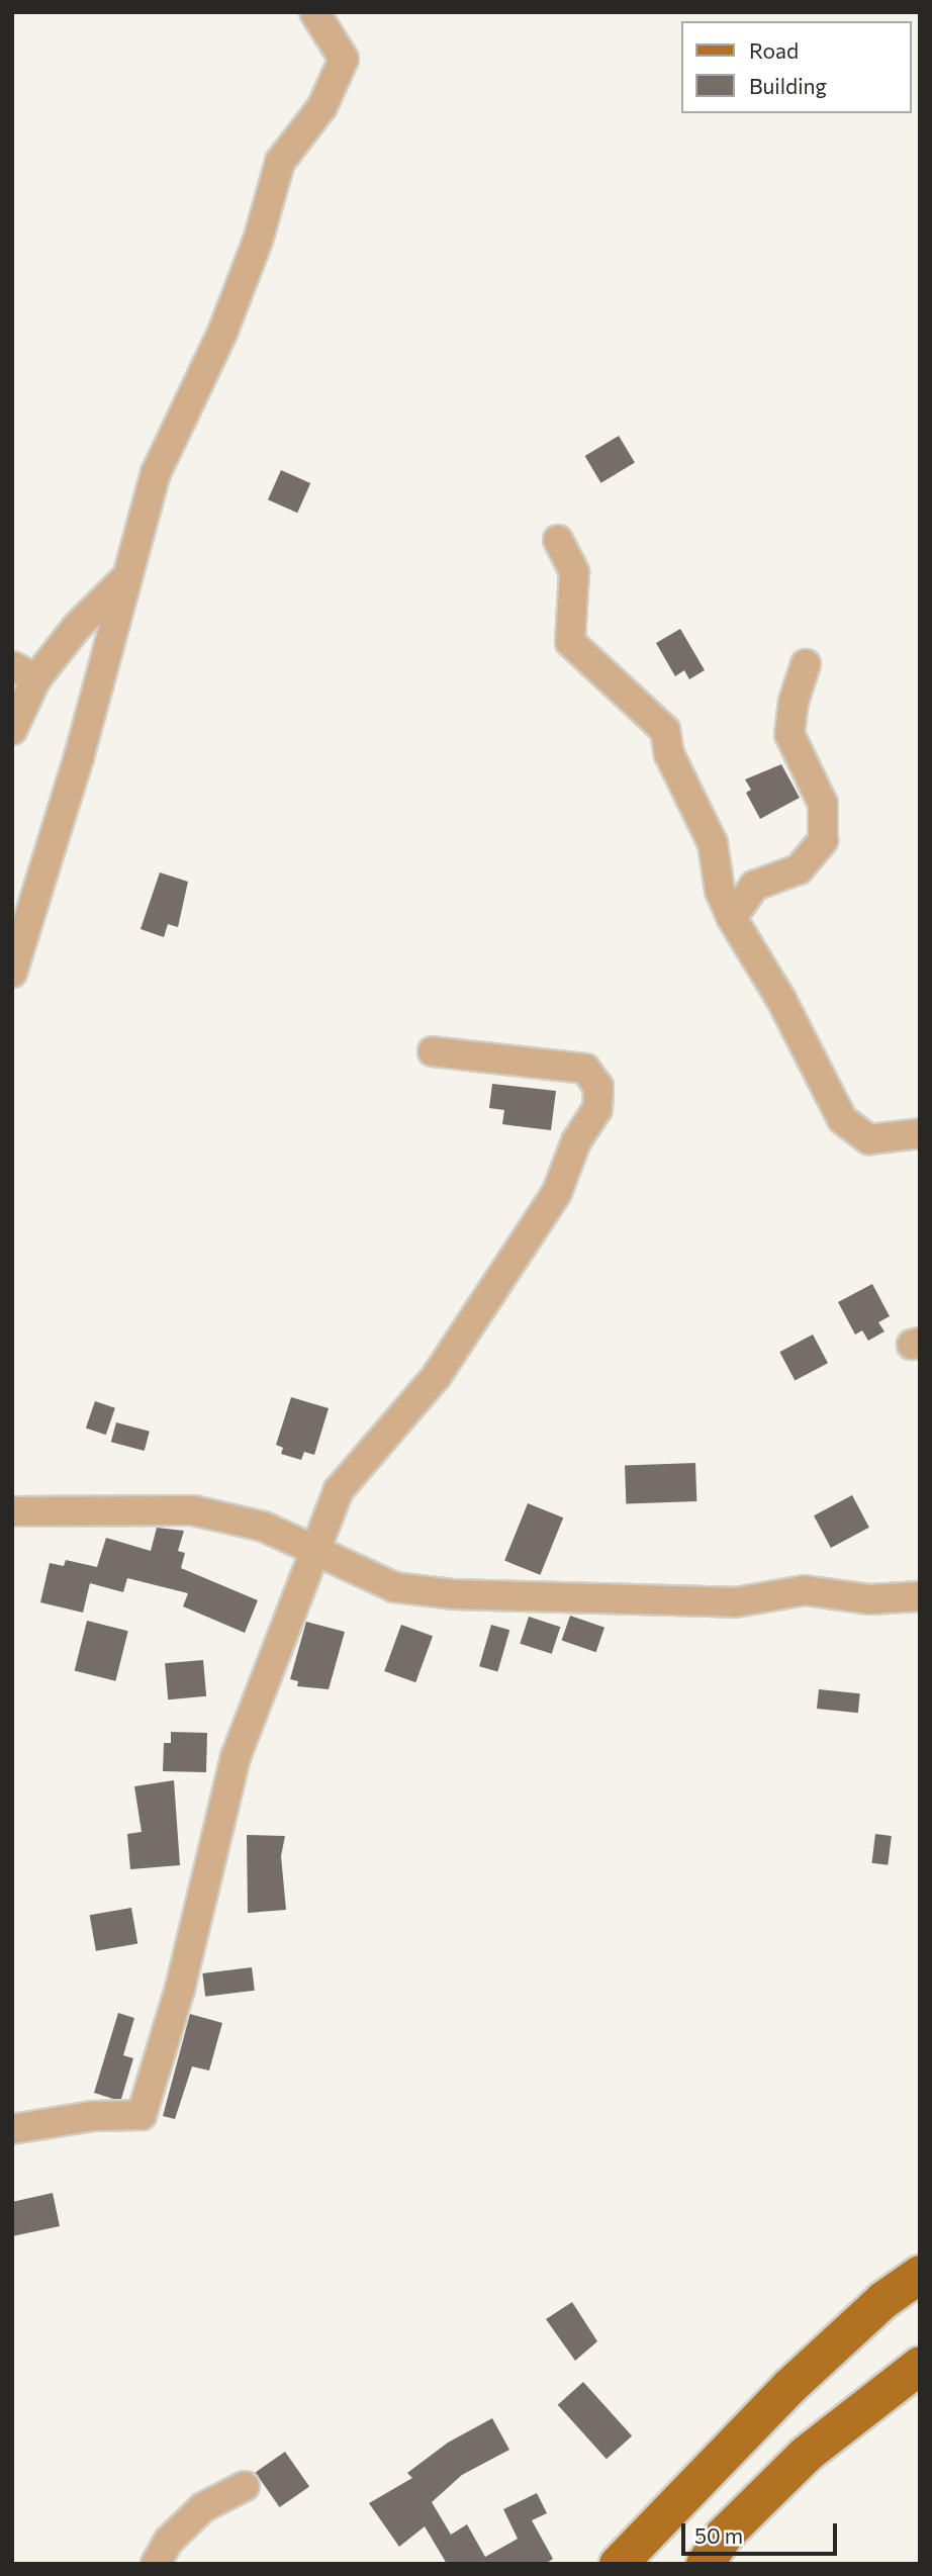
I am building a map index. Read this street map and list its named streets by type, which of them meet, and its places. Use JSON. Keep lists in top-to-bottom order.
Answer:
{
  "legend": ["Road", "Building"],
  "scale_bar": "50 m"
}
